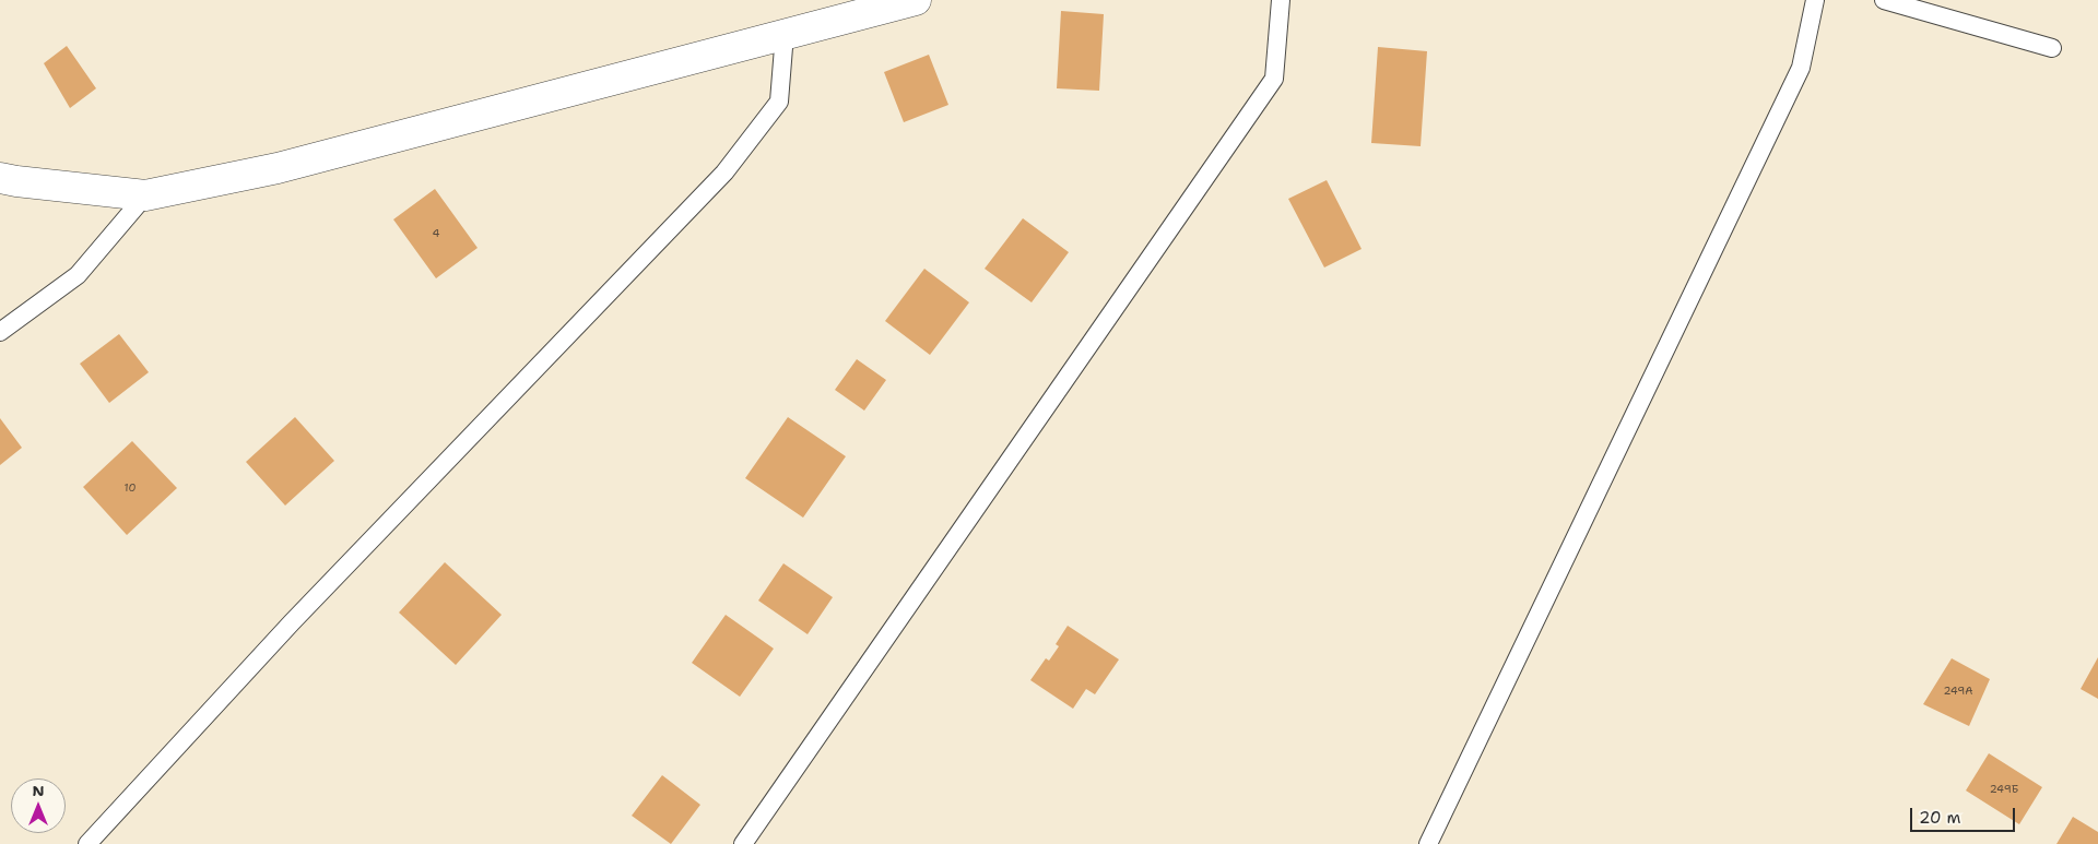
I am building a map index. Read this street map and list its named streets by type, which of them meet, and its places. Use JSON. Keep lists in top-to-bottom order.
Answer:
{
  "house_numbers": [
    "4",
    "10",
    "249А",
    "249Б"
  ],
  "scale_bar": "20 m",
  "north": "top"
}
